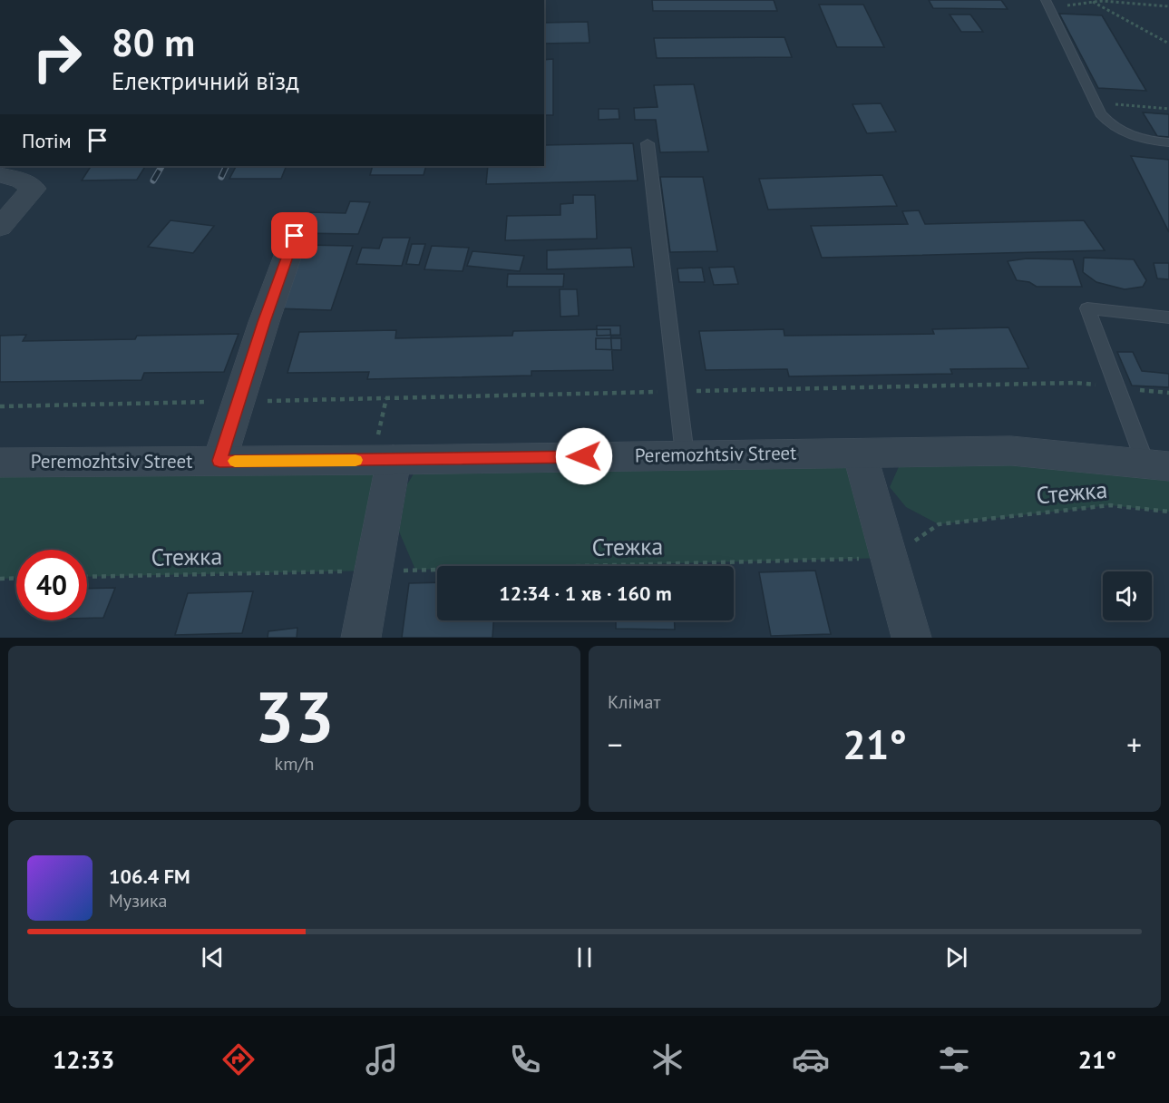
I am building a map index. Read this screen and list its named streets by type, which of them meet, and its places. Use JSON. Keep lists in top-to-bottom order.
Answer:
{
  "streets": {
    "street": ["Peremozhtsiv Street"],
    "path": ["Стежка"]
  },
  "page": {
    "turn": ["80 m", "Електричний вїзд"],
    "then": "Потім",
    "limit": "40",
    "trip": "12:34 · 1 хв · 160 m",
    "tile": [
      ["33", "km/h"],
      "Клімат"
    ],
    "heat": ["−", "21°", "+"],
    "song": ["106.4 FM", "Музика"],
    "tabs": ["12:33", "21°"]
  }
}
